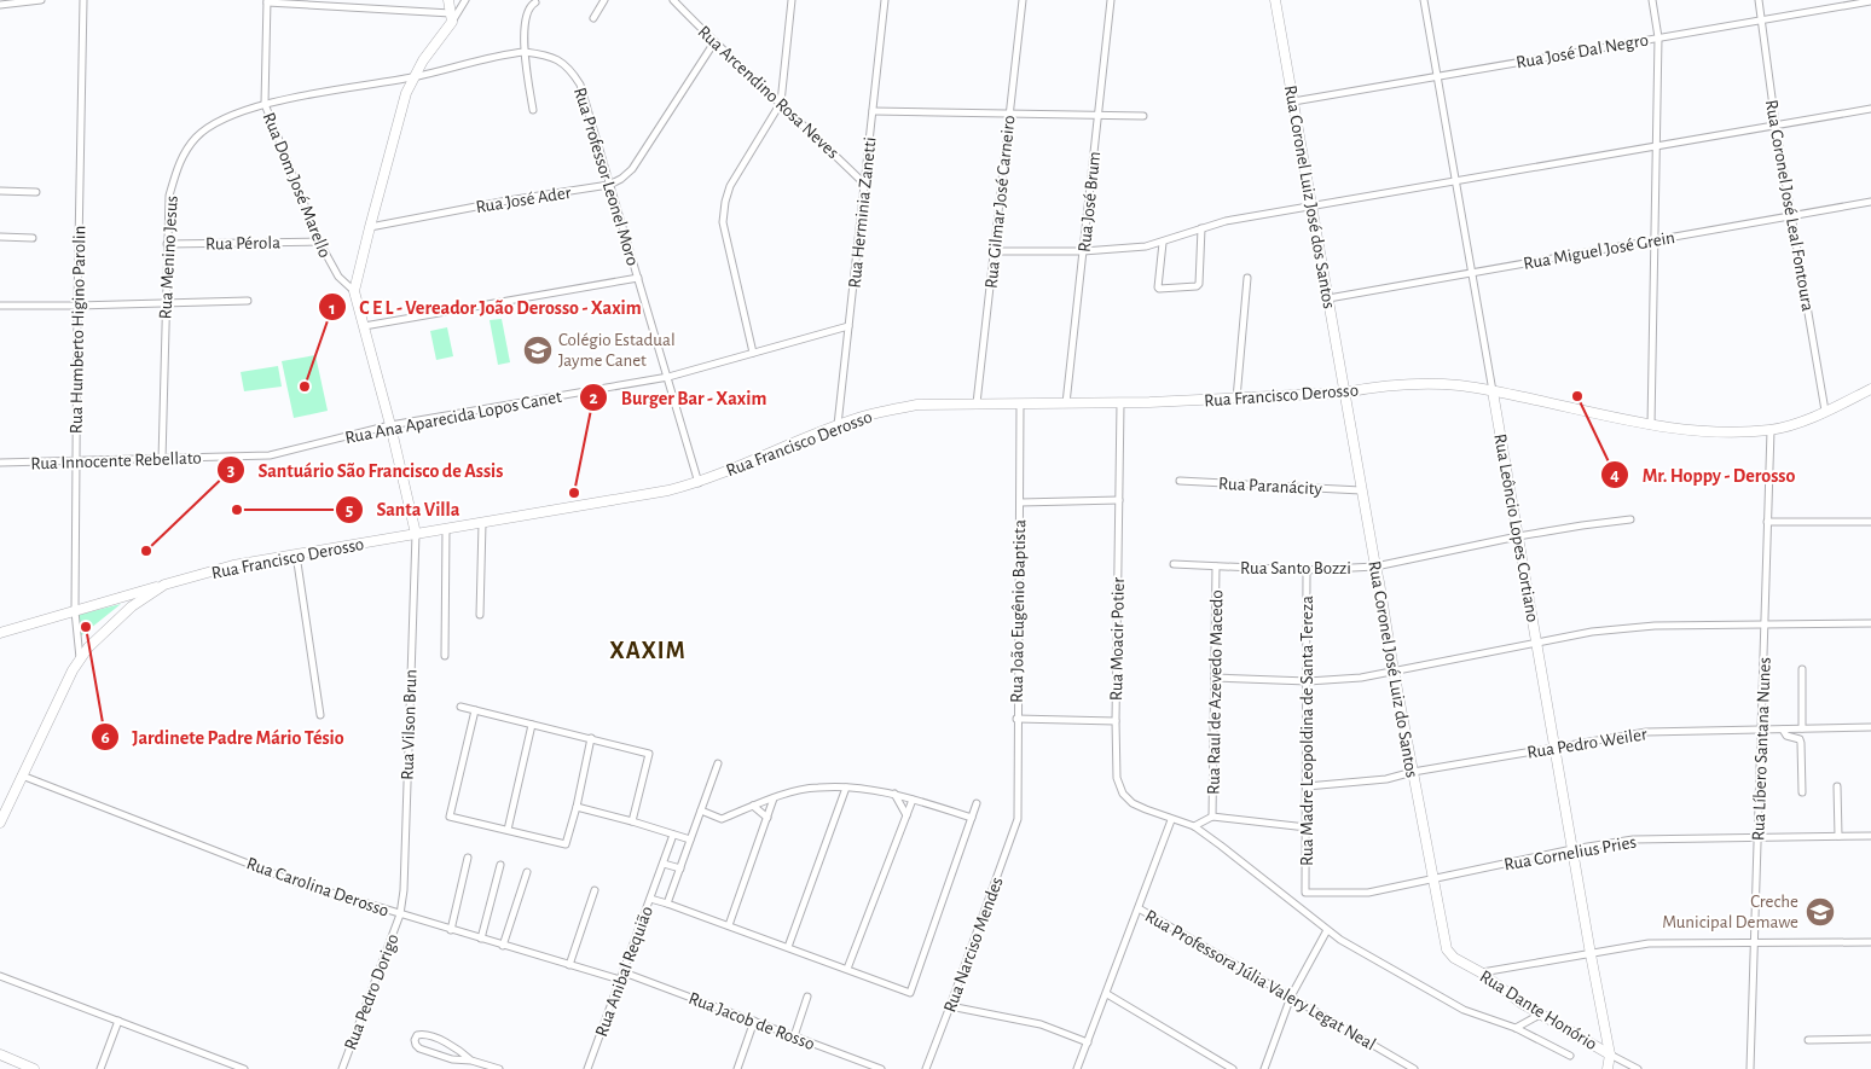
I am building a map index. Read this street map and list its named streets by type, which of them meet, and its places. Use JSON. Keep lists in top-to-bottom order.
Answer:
{
  "streets": {
    "main road": [
      "Rua Coronel Luiz José dos Santos",
      "Rua Francisco Derosso",
      "Rua Leôncio Lopes Cortiano",
      "Rua Coronel José Luiz do Santos",
      "Rua Dante Honório"
    ],
    "street": [
      "Rua José Dal Negro",
      "Rua Arcendino Rosa Neves",
      "Rua Professor Leonel Moro",
      "Rua Dom José Marello",
      "Rua José Ader",
      "Rua Gilmar José Carneiro",
      "Rua José Brum",
      "Rua Coronel José Leal Fontoura",
      "Rua Herminia Zanetti",
      "Rua Pérola",
      "Rua Miguel José Grein",
      "Rua Menino Jesus",
      "Rua Humberto Higino Parolin",
      "Rua Ana Aparecida Lopos Canet",
      "Rua Innocente Rebellato",
      "Rua Paranácity",
      "Rua Santo Bozzi",
      "Rua João Eugênio Baptista",
      "Rua Moacir Potier",
      "Rua Raul de Azevedo Macedo",
      "Rua Vilson Brun",
      "Rua Madre Leopoldina de Santa Tereza",
      "Rua Pedro Weiler",
      "Rua Líbero Santana Nunes",
      "Rua Cornelius Pries",
      "Rua Carolina Derosso",
      "Rua Narciso Mendes",
      "Rua Anibal Requião",
      "Rua Professora Júlia Valery Legat Neal",
      "Rua Pedro Dorigo",
      "Rua Jacob de Rosso"
    ]
  },
  "crossings": [
    ["Rua José Dal Negro", "Rua Coronel Luiz José dos Santos"],
    ["Rua José Dal Negro", "Rua Coronel José Leal Fontoura"],
    ["Rua José Dal Negro", "Rua Leôncio Lopes Cortiano"],
    ["Rua Arcendino Rosa Neves", "Rua José Ader"],
    ["Rua Arcendino Rosa Neves", "Rua Herminia Zanetti"],
    ["Rua Professor Leonel Moro", "Rua Dom José Marello"],
    ["Rua Professor Leonel Moro", "Rua José Ader"],
    ["Rua Professor Leonel Moro", "Rua Menino Jesus"],
    ["Rua Professor Leonel Moro", "Rua Francisco Derosso"],
    ["Rua Professor Leonel Moro", "Rua Ana Aparecida Lopos Canet"],
    ["Rua Dom José Marello", "Rua Pérola"],
    ["Rua Dom José Marello", "Rua Menino Jesus"],
    ["Rua Coronel Luiz José dos Santos", "Rua Miguel José Grein"],
    ["Rua Coronel Luiz José dos Santos", "Rua Francisco Derosso"],
    ["Rua Coronel Luiz José dos Santos", "Rua Coronel José Luiz do Santos"],
    ["Rua Gilmar José Carneiro", "Rua Francisco Derosso"],
    ["Rua José Brum", "Rua Francisco Derosso"],
    ["Rua Coronel José Leal Fontoura", "Rua Miguel José Grein"],
    ["Rua Coronel José Leal Fontoura", "Rua Francisco Derosso"],
    ["Rua Herminia Zanetti", "Rua Francisco Derosso"],
    ["Rua Herminia Zanetti", "Rua Ana Aparecida Lopos Canet"],
    ["Rua Pérola", "Rua Menino Jesus"],
    ["Rua Miguel José Grein", "Rua Leôncio Lopes Cortiano"],
    ["Rua Menino Jesus", "Rua Innocente Rebellato"],
    ["Rua Humberto Higino Parolin", "Rua Francisco Derosso"],
    ["Rua Humberto Higino Parolin", "Rua Innocente Rebellato"],
    ["Rua Francisco Derosso", "Rua Leôncio Lopes Cortiano"],
    ["Rua Francisco Derosso", "Rua João Eugênio Baptista"],
    ["Rua Francisco Derosso", "Rua Moacir Potier"],
    ["Rua Francisco Derosso", "Rua Coronel José Luiz do Santos"],
    ["Rua Francisco Derosso", "Rua Vilson Brun"],
    ["Rua Francisco Derosso", "Rua Líbero Santana Nunes"],
    ["Rua Francisco Derosso", "Rua Carolina Derosso"],
    ["Rua Ana Aparecida Lopos Canet", "Rua Innocente Rebellato"],
    ["Rua Paranácity", "Rua Coronel José Luiz do Santos"],
    ["Rua Leôncio Lopes Cortiano", "Rua Santo Bozzi"],
    ["Rua Leôncio Lopes Cortiano", "Rua Pedro Weiler"],
    ["Rua Leôncio Lopes Cortiano", "Rua Cornelius Pries"],
    ["Rua Leôncio Lopes Cortiano", "Rua Dante Honório"],
    ["Rua Santo Bozzi", "Rua Coronel José Luiz do Santos"],
    ["Rua Santo Bozzi", "Rua Raul de Azevedo Macedo"],
    ["Rua Santo Bozzi", "Rua Madre Leopoldina de Santa Tereza"],
    ["Rua João Eugênio Baptista", "Rua Narciso Mendes"],
    ["Rua Coronel José Luiz do Santos", "Rua Pedro Weiler"],
    ["Rua Coronel José Luiz do Santos", "Rua Cornelius Pries"],
    ["Rua Coronel José Luiz do Santos", "Rua Dante Honório"],
    ["Rua Vilson Brun", "Rua Carolina Derosso"],
    ["Rua Vilson Brun", "Rua Pedro Dorigo"],
    ["Rua Madre Leopoldina de Santa Tereza", "Rua Pedro Weiler"],
    ["Rua Madre Leopoldina de Santa Tereza", "Rua Cornelius Pries"],
    ["Rua Pedro Weiler", "Rua Líbero Santana Nunes"],
    ["Rua Líbero Santana Nunes", "Rua Cornelius Pries"],
    ["Rua Carolina Derosso", "Rua Anibal Requião"],
    ["Rua Carolina Derosso", "Rua Pedro Dorigo"],
    ["Rua Anibal Requião", "Rua Jacob de Rosso"]
  ],
  "districts": ["XAXIM"],
  "places": {
    "school or university": ["Colégio Estadual Jayme Canet", "Creche Municipal Demawe"],
    "other": [
      "C E L - Vereador João Derosso - Xaxim",
      "Mr. Hoppy - Derosso",
      "Burger Bar - Xaxim",
      "Santa Villa",
      "Santuário São Francisco de Assis",
      "Jardinete Padre Mário Tésio"
    ]
  }
}
